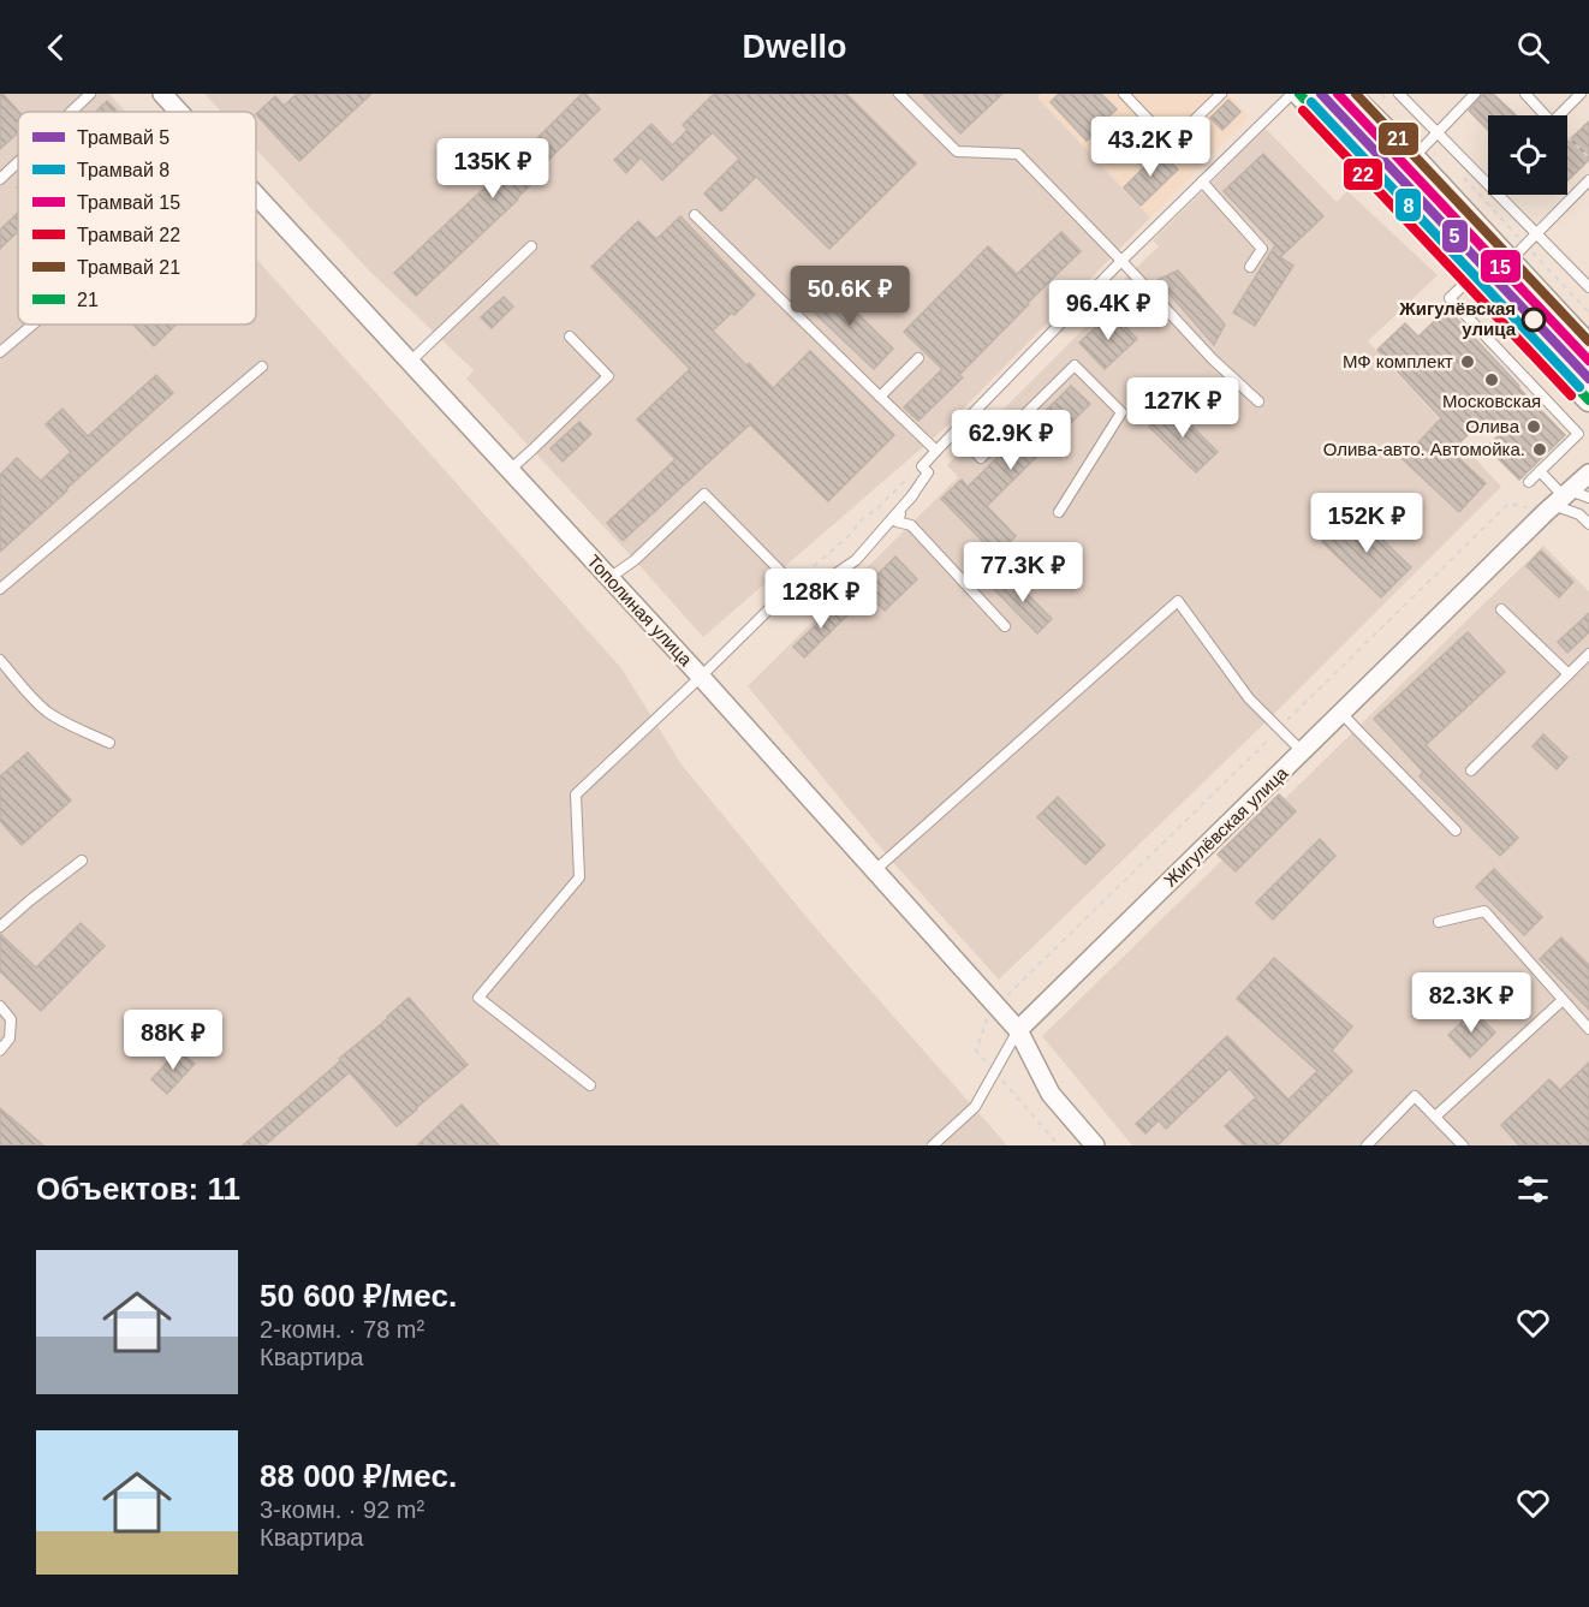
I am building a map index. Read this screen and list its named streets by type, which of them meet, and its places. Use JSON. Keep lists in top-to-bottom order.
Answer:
{
  "streets": {
    "street": ["Тополиная улица", "Жигулёвская улица"]
  },
  "crossings": [
    ["Тополиная улица", "Жигулёвская улица"]
  ],
  "places": [
    "Жигулёвская улица",
    "МФ комплект",
    "Московская",
    "Олива",
    "Олива-авто. Автомойка."
  ],
  "lines": [
    "tram line 5",
    "tram line 15",
    "tram line 21",
    "transit line 21",
    "tram line 8",
    "tram line 22"
  ],
  "legend": [
    "Трамвай 5",
    "Трамвай 8",
    "Трамвай 15",
    "Трамвай 22",
    "Трамвай 21",
    "21"
  ],
  "page": {
    "header": "Dwello",
    "price": [
      "43.2K ₽",
      "135K ₽",
      "50.6K ₽",
      "96.4K ₽",
      "127K ₽",
      "62.9K ₽",
      "152K ₽",
      "77.3K ₽",
      "128K ₽",
      "82.3K ₽",
      "88K ₽"
    ],
    "heading": "Объектов: 11",
    "list": [
      {
        "name": "50 600 ₽/мес.",
        "note": "2-комн. · 78 m² · Квартира"
      },
      {
        "name": "88 000 ₽/мес.",
        "note": "3-комн. · 92 m² · Квартира"
      }
    ]
  }
}
